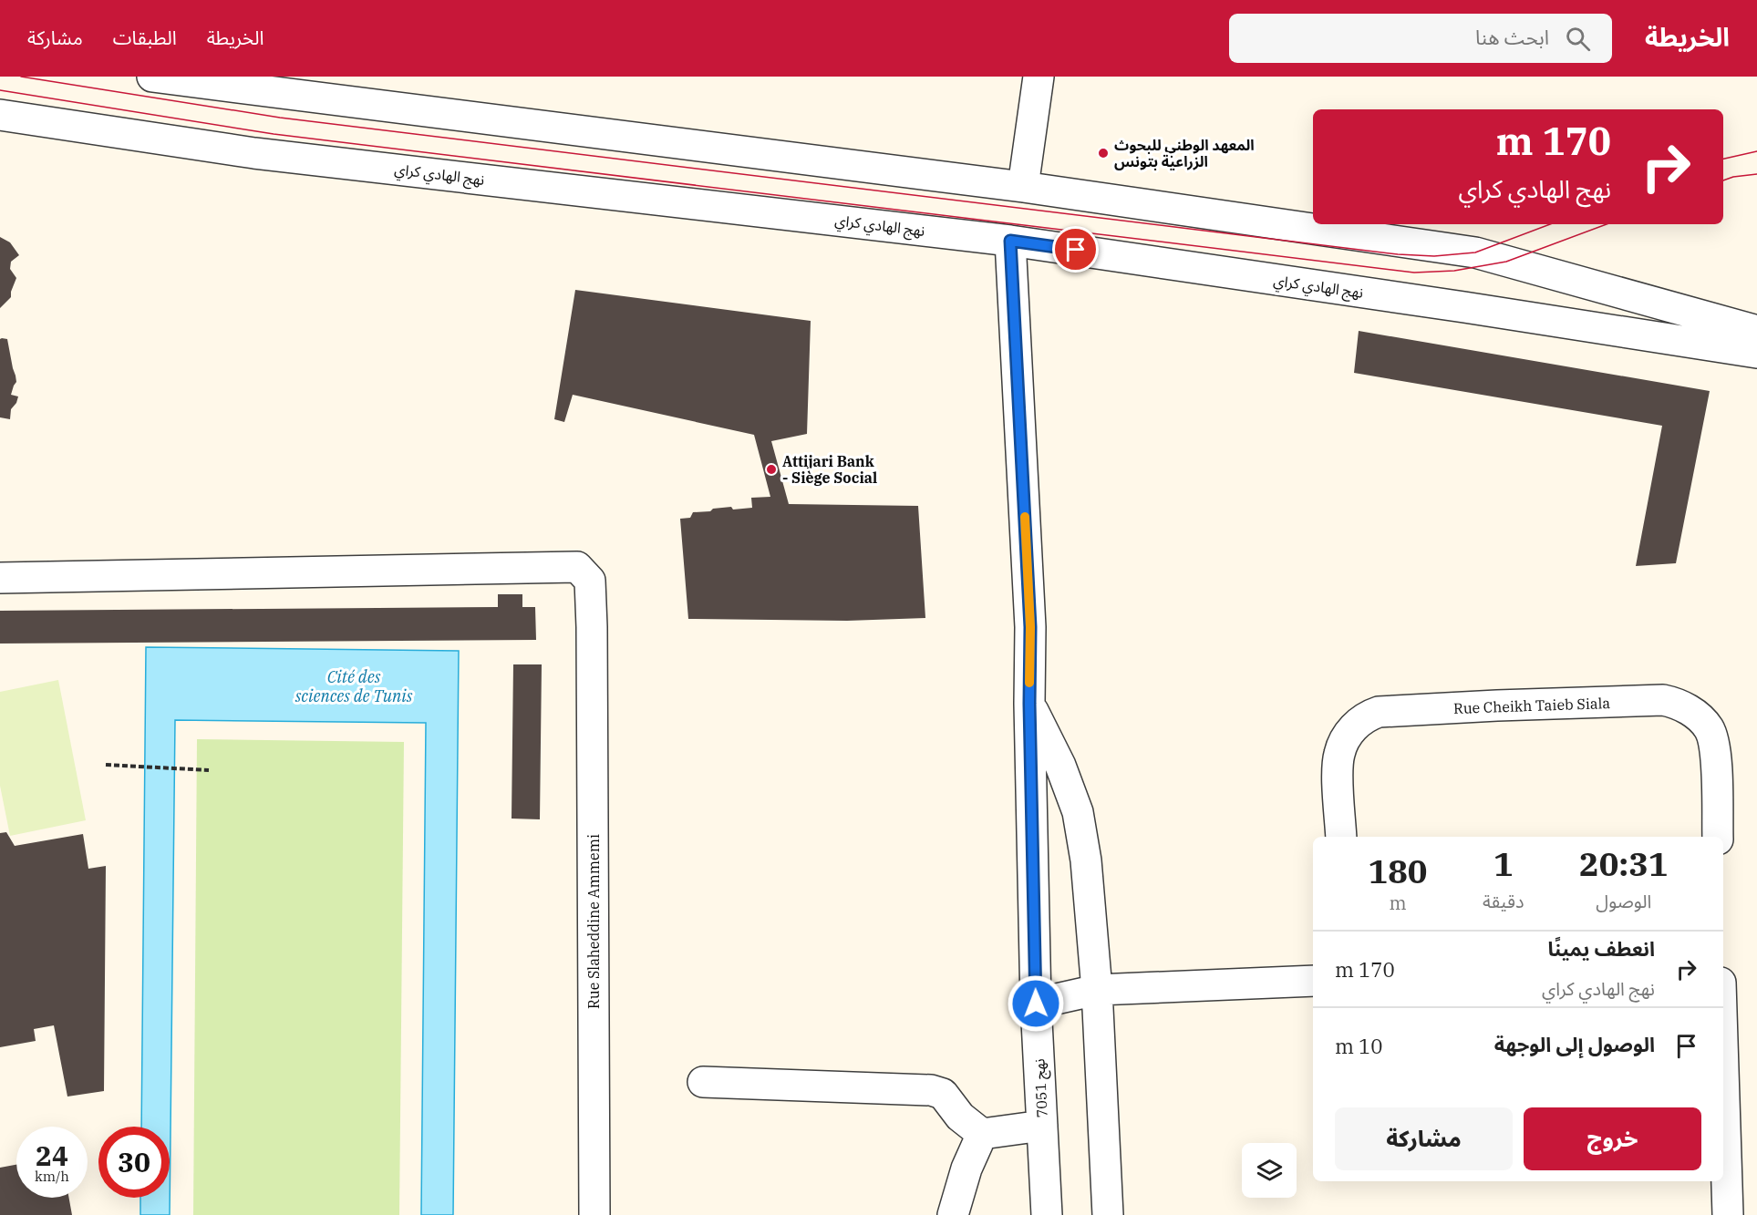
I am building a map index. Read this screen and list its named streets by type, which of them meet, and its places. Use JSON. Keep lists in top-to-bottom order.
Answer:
{
  "streets": {
    "street": [
      "نهج الهادي كراي",
      "Rue Cheikh Taieb Siala",
      "Rue Slaheddine Ammemi",
      "نهج 7051"
    ]
  },
  "crossings": [
    ["نهج الهادي كراي", "نهج 7051"]
  ],
  "water": ["Cité des sciences de Tunis"],
  "places": ["المعهد الوطني للبحوث الزراعية بتونس", "Attijari Bank - Siège Social"],
  "page": {
    "header": "الخريطة",
    "search": "ابحث هنا",
    "nav": ["الخريطة", "الطبقات", "مشاركة"],
    "turn": ["170 m", "نهج الهادي كراي"],
    "eta": [
      "20:31",
      "الوصول",
      "1",
      "دقيقة",
      "180",
      "m"
    ],
    "list": [
      {
        "name": "انعطف يمينًا",
        "note": "نهج الهادي كراي",
        "value": "170 m"
      },
      {
        "name": "الوصول إلى الوجهة",
        "value": "10 m"
      }
    ],
    "buttons": ["خروج", "مشاركة"],
    "speed": "24 km/h",
    "limit": "30"
  }
}
